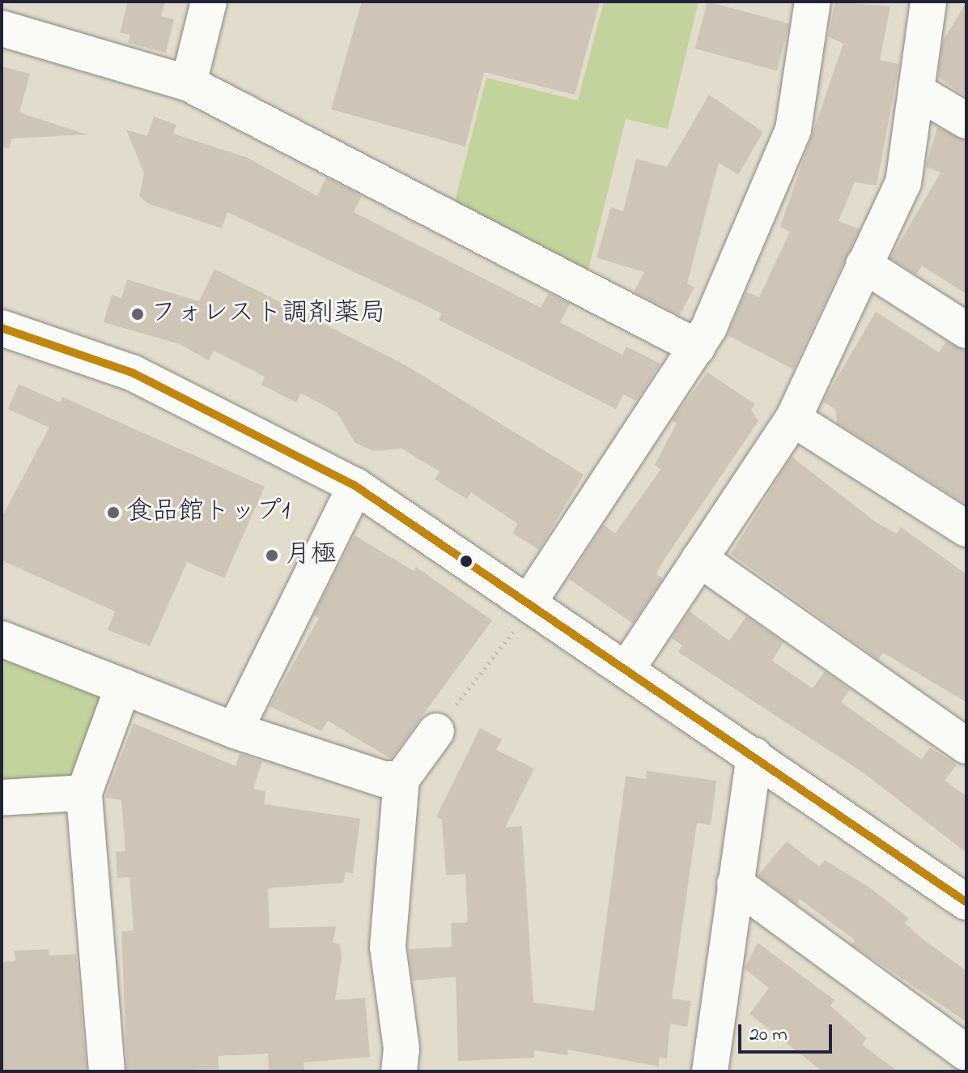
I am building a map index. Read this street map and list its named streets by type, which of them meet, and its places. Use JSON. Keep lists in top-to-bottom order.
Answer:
{
  "places": ["フォレスト調剤薬局", "食品館トップ1", "月極"],
  "scale_bar": "20 m"
}
